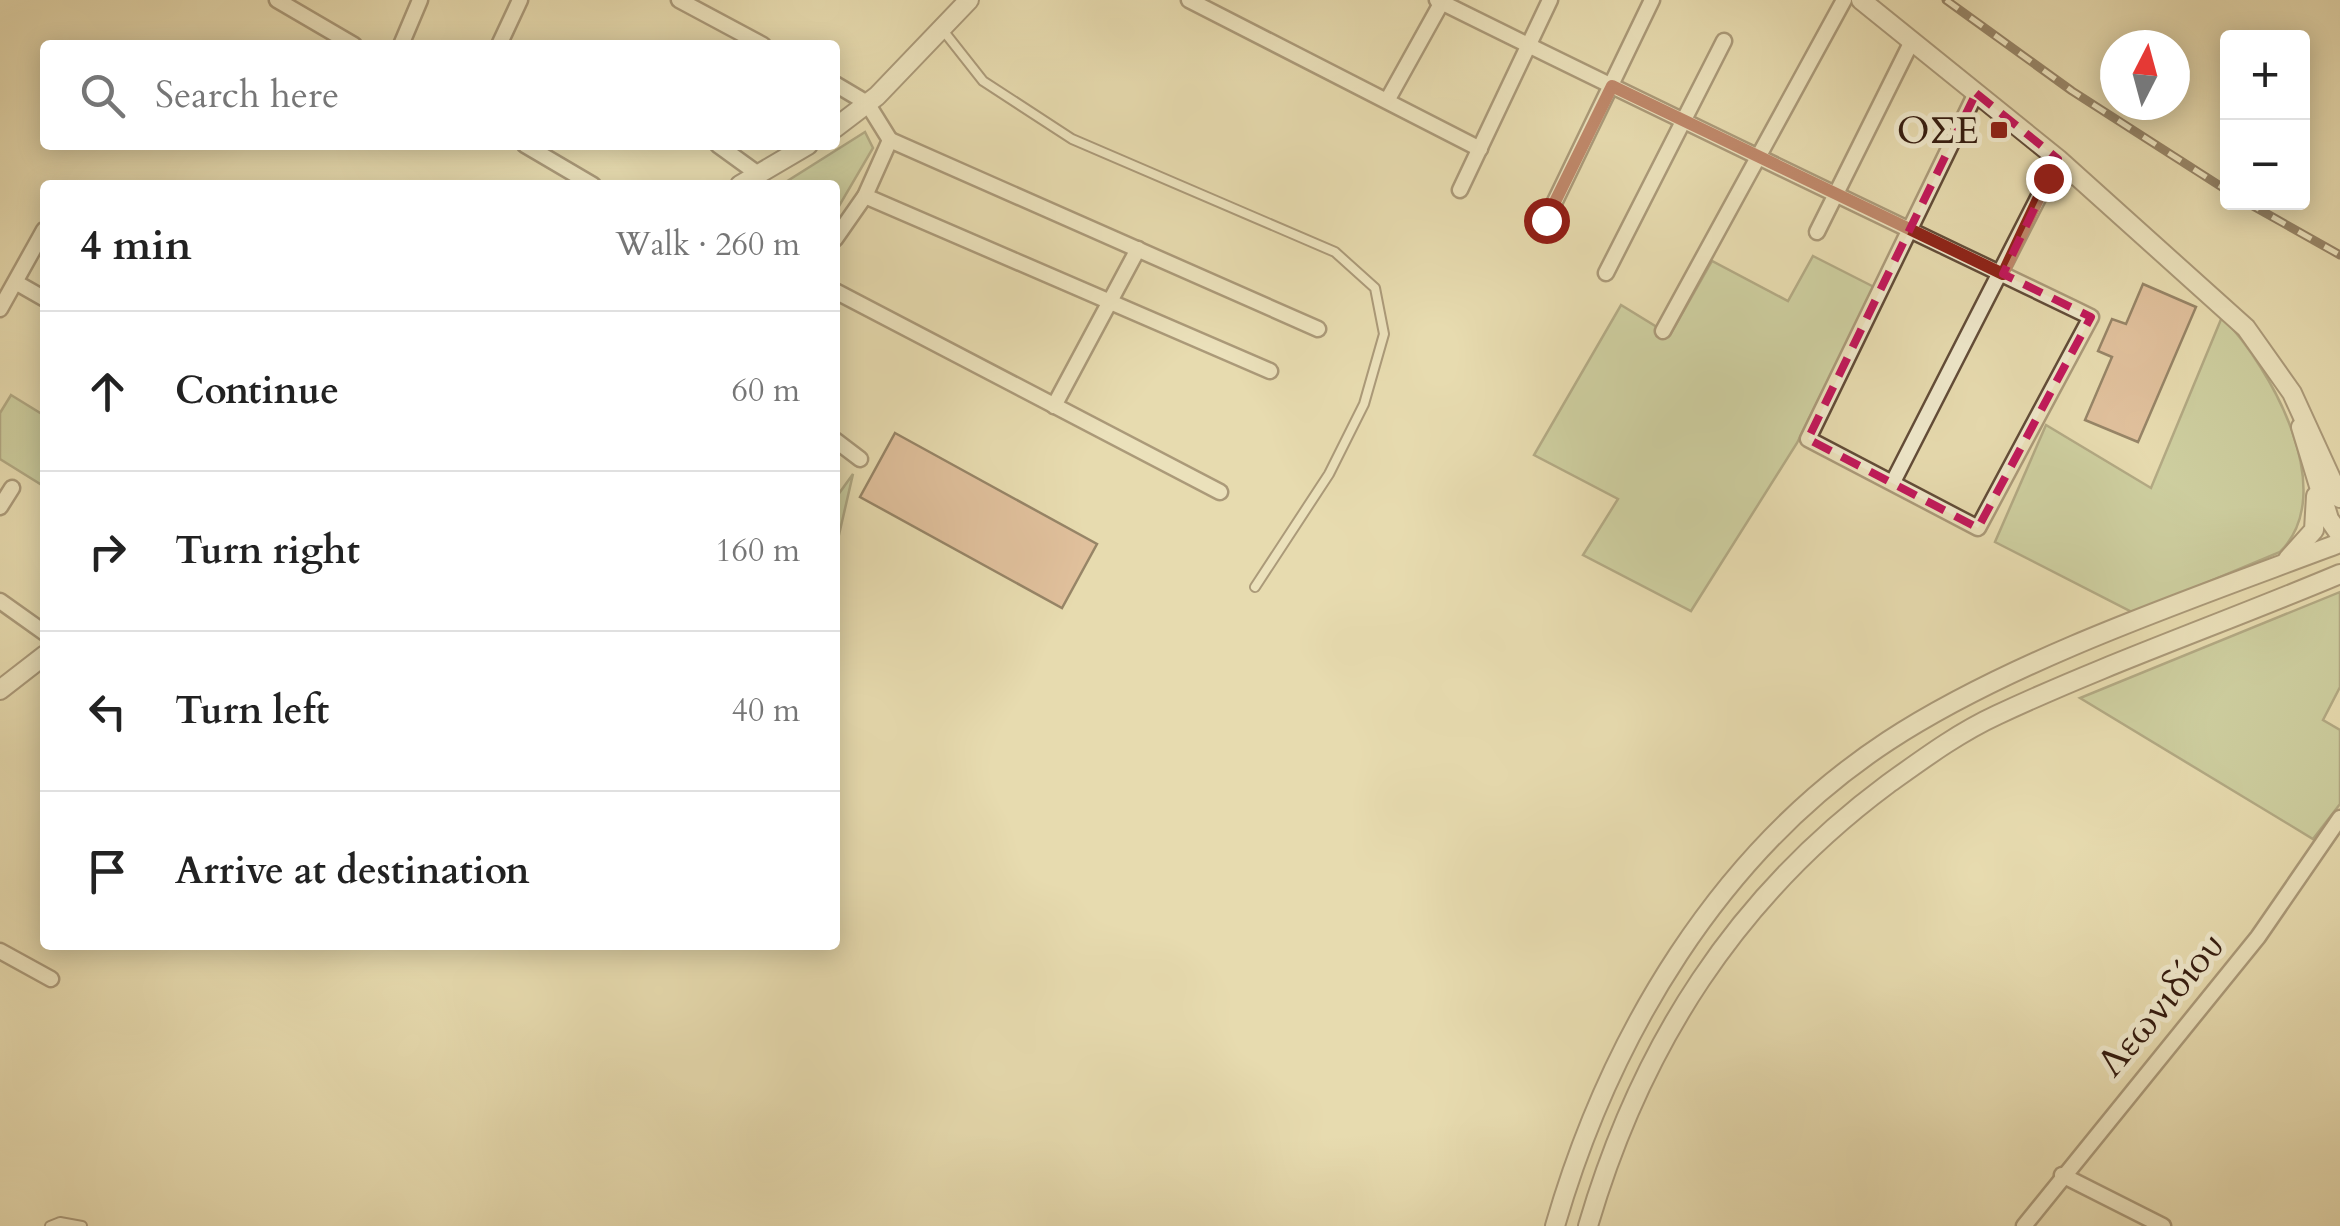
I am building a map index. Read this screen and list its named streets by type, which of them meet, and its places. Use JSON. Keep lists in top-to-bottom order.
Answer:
{
  "streets": {
    "street": ["Λεωνιδίου"]
  },
  "places": {
    "transit": ["ΟΣΕ"]
  },
  "north": "top",
  "page": {
    "map_buttons": ["+", "−"],
    "search": "Search here",
    "heading": ["4 min", "Walk · 260 m"],
    "list": [
      ["Continue", "60 m"],
      ["Turn right", "160 m"],
      ["Turn left", "40 m"],
      "Arrive at destination"
    ]
  }
}
